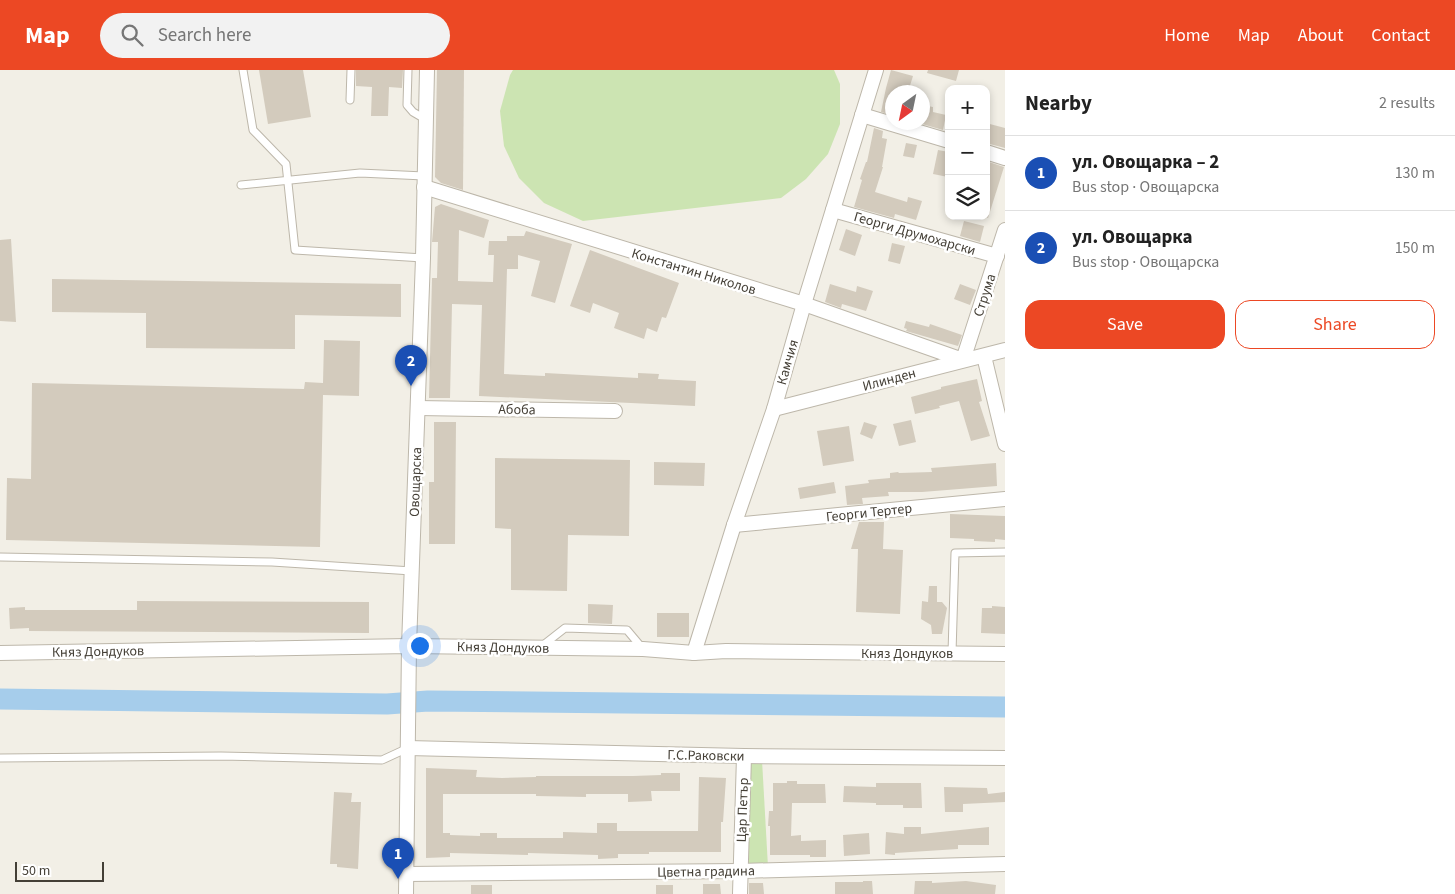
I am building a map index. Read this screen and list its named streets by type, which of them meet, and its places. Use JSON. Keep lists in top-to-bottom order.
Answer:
{
  "streets": {
    "street": [
      "Георги Друмохарски",
      "Константин Николов",
      "Струма",
      "Камчия",
      "Илинден",
      "Абоба",
      "Овощарска",
      "Георги Тертер",
      "Княз Дондуков",
      "Г.С.Раковски",
      "Цар Петър",
      "Цветна градина"
    ]
  },
  "crossings": [
    ["Георги Друмохарски", "Струма"],
    ["Георги Друмохарски", "Камчия"],
    ["Константин Николов", "Струма"],
    ["Константин Николов", "Камчия"],
    ["Константин Николов", "Илинден"],
    ["Константин Николов", "Овощарска"],
    ["Струма", "Илинден"],
    ["Камчия", "Илинден"],
    ["Камчия", "Георги Тертер"],
    ["Камчия", "Княз Дондуков"],
    ["Абоба", "Овощарска"],
    ["Овощарска", "Княз Дондуков"],
    ["Овощарска", "Г.С.Раковски"],
    ["Овощарска", "Цветна градина"],
    ["Г.С.Раковски", "Цар Петър"],
    ["Цар Петър", "Цветна градина"]
  ],
  "scale_bar": "50 m",
  "north": "bottom left",
  "page": {
    "header": "Map",
    "search": "Search here",
    "nav": [
      "Home",
      "Map",
      "About",
      "Contact"
    ],
    "heading": ["Nearby", "2 results"],
    "map_buttons": ["+", "−"],
    "list": [
      {
        "mark": "1",
        "name": "ул. Овощарка – 2",
        "note": "Bus stop · Овощарска",
        "value": "130 m"
      },
      {
        "mark": "2",
        "name": "ул. Овощарка",
        "note": "Bus stop · Овощарска",
        "value": "150 m"
      }
    ],
    "buttons": ["Save", "Share"],
    "pins": ["2", "1"],
    "scale": "50 m"
  }
}
